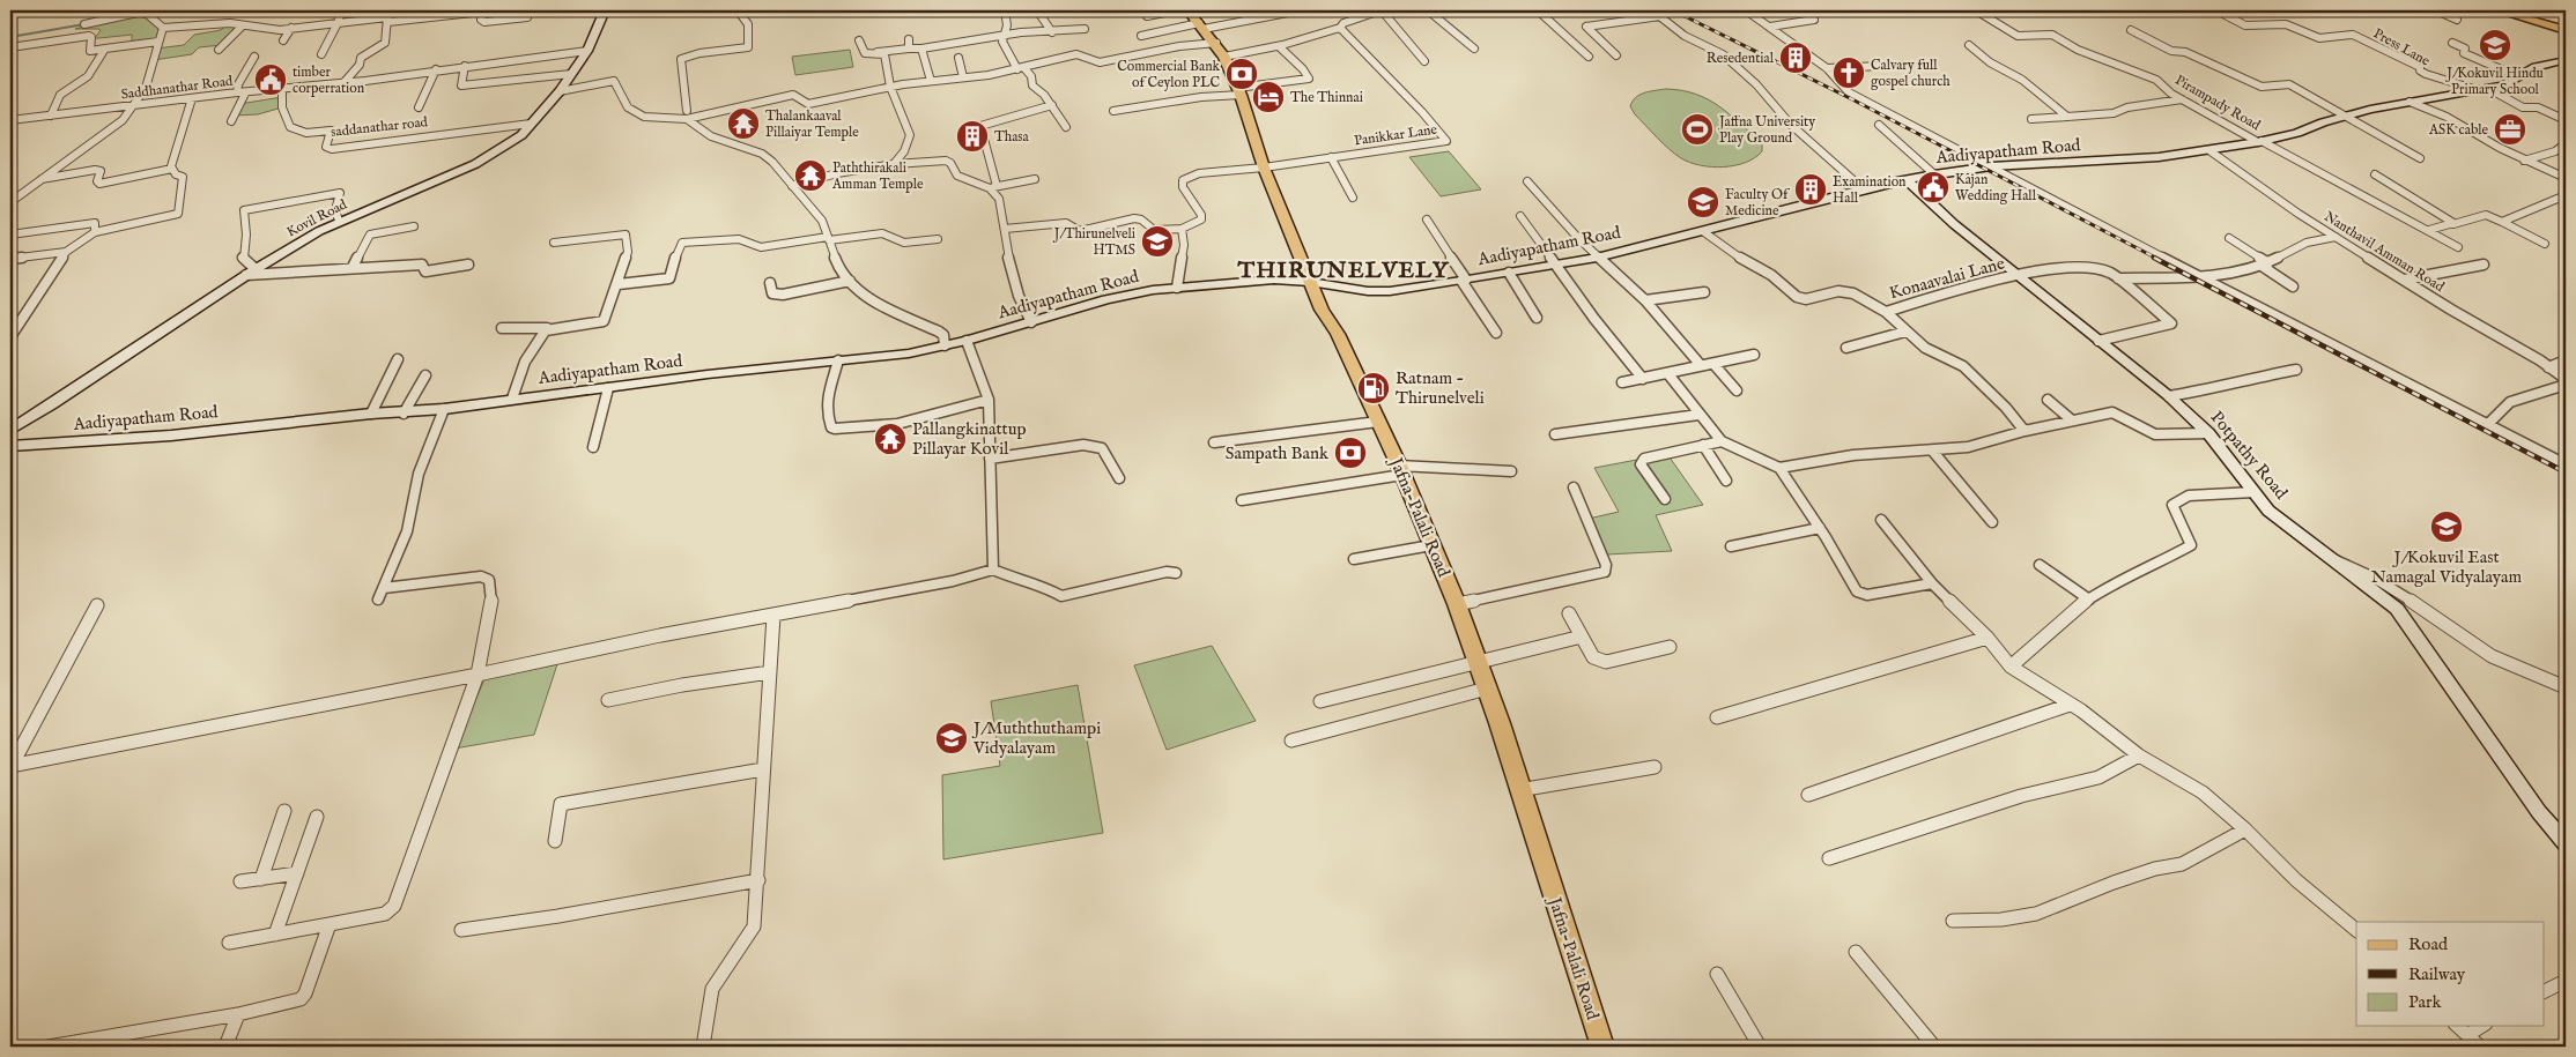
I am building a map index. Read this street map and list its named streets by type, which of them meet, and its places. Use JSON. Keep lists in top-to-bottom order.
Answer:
{
  "streets": {
    "main road": ["Jafna-Palali Road"],
    "street": [
      "Press Lane",
      "Saddhanathar Road",
      "Pirampady Road",
      "saddanathar road",
      "Panikkar Lane",
      "Aadiyapatham Road",
      "Kovil Road",
      "Nanthavil Amman Road",
      "Konaavalai Lane",
      "Potpathy Road"
    ]
  },
  "crossings": [
    ["Press Lane", "Aadiyapatham Road"],
    ["Saddhanathar Road", "saddanathar road"],
    ["Saddhanathar Road", "Kovil Road"],
    ["Pirampady Road", "Aadiyapatham Road"],
    ["saddanathar road", "Kovil Road"],
    ["Panikkar Lane", "Jafna-Palali Road"],
    ["Aadiyapatham Road", "Nanthavil Amman Road"],
    ["Aadiyapatham Road", "Konaavalai Lane"],
    ["Aadiyapatham Road", "Potpathy Road"],
    ["Aadiyapatham Road", "Jafna-Palali Road"],
    ["Konaavalai Lane", "Potpathy Road"]
  ],
  "districts": ["THIRUNELVELY"],
  "places": {
    "school or university": [
      "J/Kokuvil Hindu Primary School",
      "Faculty Of Medicine",
      "J/Thirunelveli HTMS",
      "J/Kokuvil East Namagal Vidyalayam",
      "J/Muththuthampi Vidyalayam"
    ],
    "building": ["Resedential", "Thasa", "Examination Hall"],
    "church": ["Calvary full gospel church"],
    "bank": ["Commercial Bank of Ceylon PLC", "Sampath Bank"],
    "public building": ["timber corperration", "Kajan Wedding Hall"],
    "hotel": ["The Thinnai"],
    "temple": ["Thalankaaval Pillaiyar Temple", "Paththirakali Amman Temple", "Pallangkinattup Pillayar Kovil"],
    "sports": ["Jaffna University Play Ground"],
    "office": ["ASK cable"],
    "fuel station": ["Ratnam - Thirunelveli"]
  },
  "legend": ["Road", "Railway", "Park"]
}
